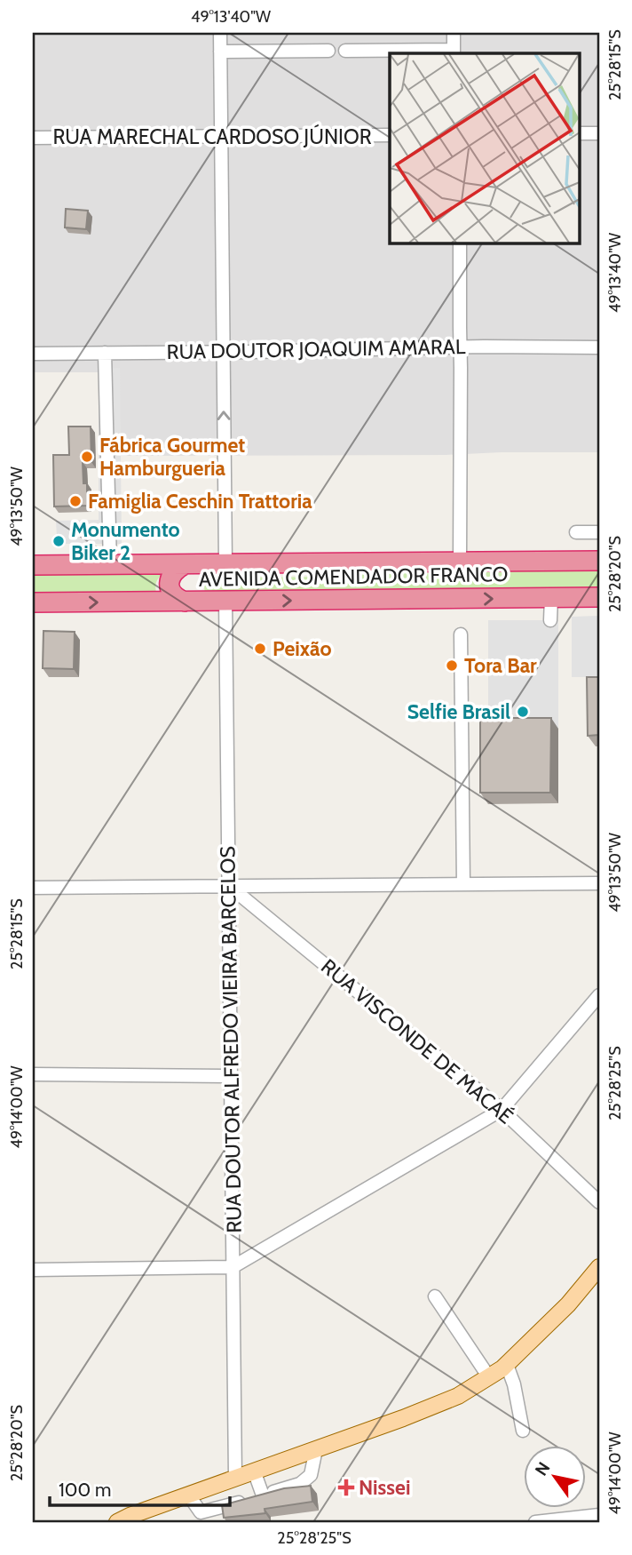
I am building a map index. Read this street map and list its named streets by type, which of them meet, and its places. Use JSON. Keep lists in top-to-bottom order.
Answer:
{
  "streets": {
    "highway": ["AVENIDA COMENDADOR FRANCO"],
    "street": [
      "RUA MARECHAL CARDOSO JÚNIOR",
      "RUA DOUTOR JOAQUIM AMARAL",
      "RUA DOUTOR ALFREDO VIEIRA BARCELOS",
      "RUA VISCONDE DE MACAÉ"
    ]
  },
  "crossings": [
    ["AVENIDA COMENDADOR FRANCO", "RUA DOUTOR ALFREDO VIEIRA BARCELOS"],
    ["RUA DOUTOR ALFREDO VIEIRA BARCELOS", "RUA VISCONDE DE MACAÉ"]
  ],
  "places": {
    "other": [
      "Fábrica Gourmet Hamburgueria",
      "Famiglia Ceschin Trattoria",
      "Monumento Biker 2",
      "Peixão",
      "Tora Bar",
      "Selfie Brasil"
    ],
    "health": ["Nissei"]
  },
  "scale_bar": "100 m",
  "north": "top left",
  "coordinates": [
    "49°13'40\"W",
    "25°28'15\"S",
    "49°13'50\"W",
    "25°28'20\"S",
    "25°28'25\"S",
    "49°14'00\"W"
  ]
}
